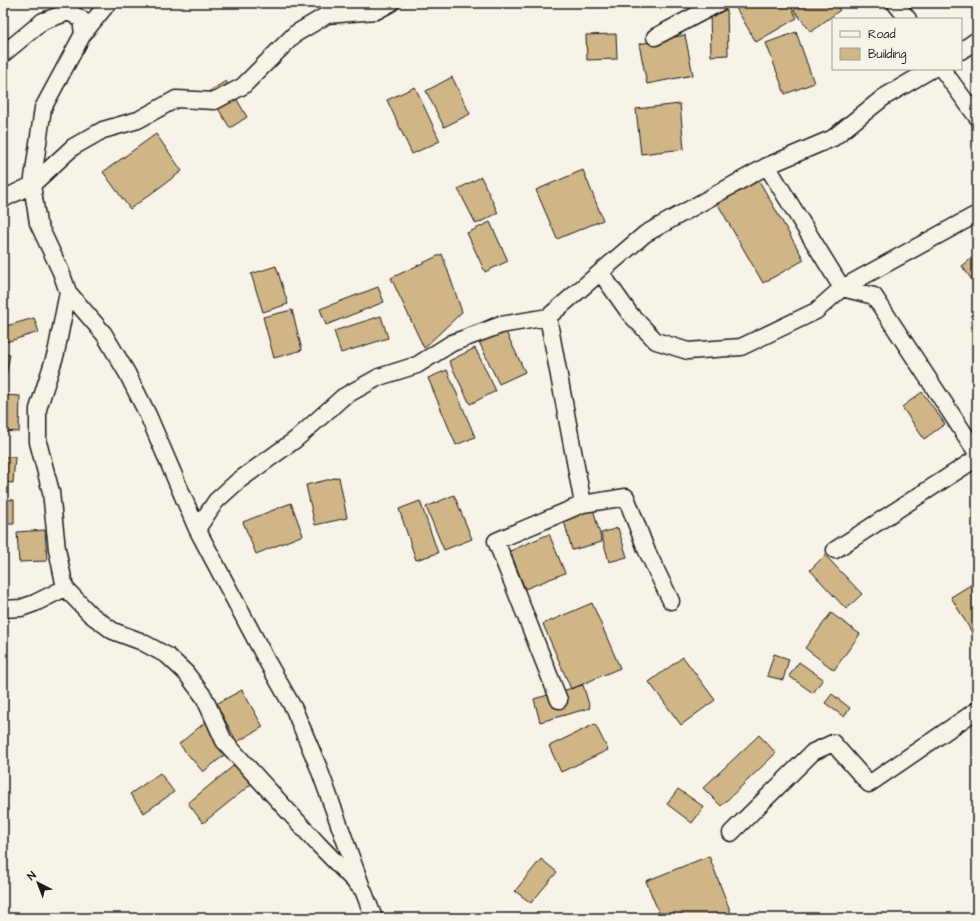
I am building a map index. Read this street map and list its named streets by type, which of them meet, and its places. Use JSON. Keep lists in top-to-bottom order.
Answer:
{
  "legend": ["Road", "Building"],
  "north": "top left"
}
